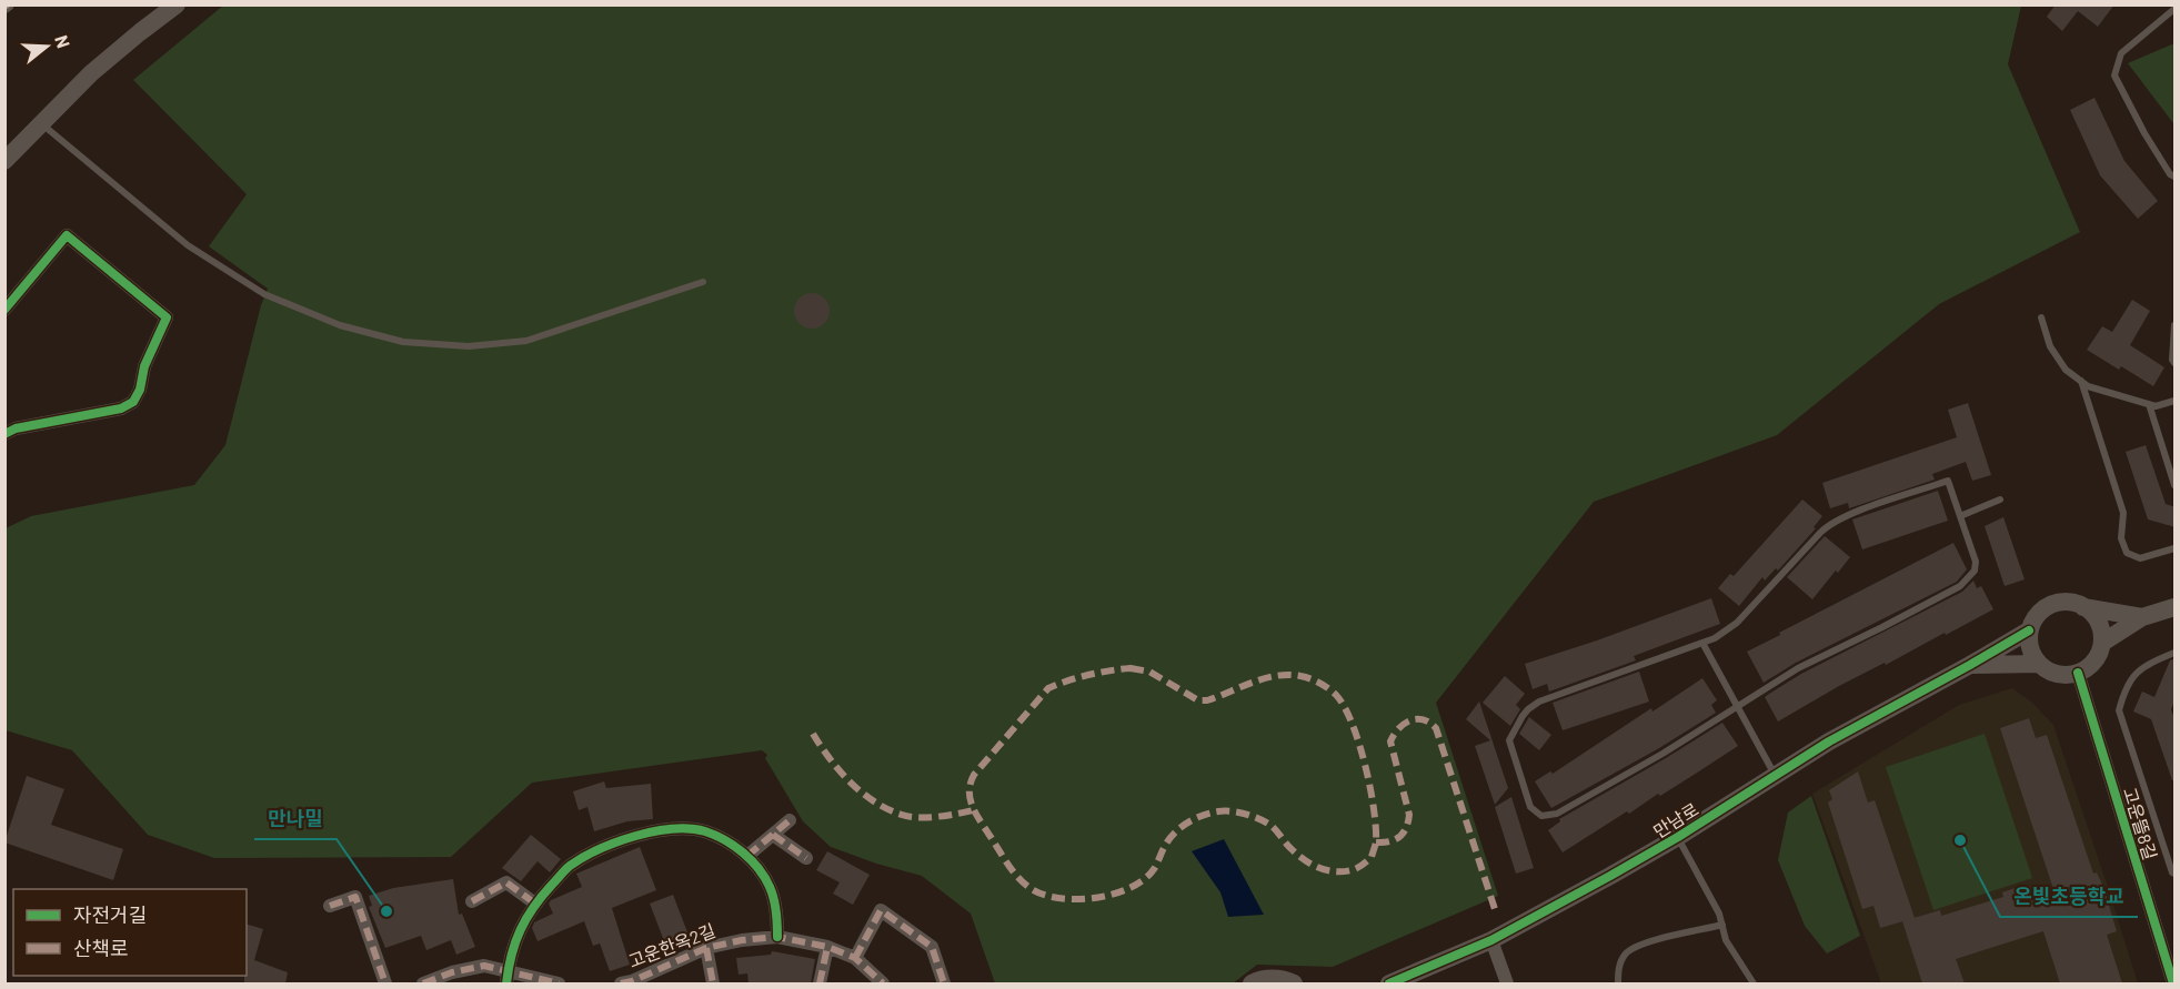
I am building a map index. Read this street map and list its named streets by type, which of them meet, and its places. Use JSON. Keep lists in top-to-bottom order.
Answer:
{
  "streets": {
    "street": ["만남로", "고운뜰8길", "고운한옥2길"]
  },
  "crossings": [
    ["만남로", "고운뜰8길"]
  ],
  "places": ["온빛초등학교", "만나밀"],
  "legend": ["자전거길", "산책로"],
  "north": "right"
}
